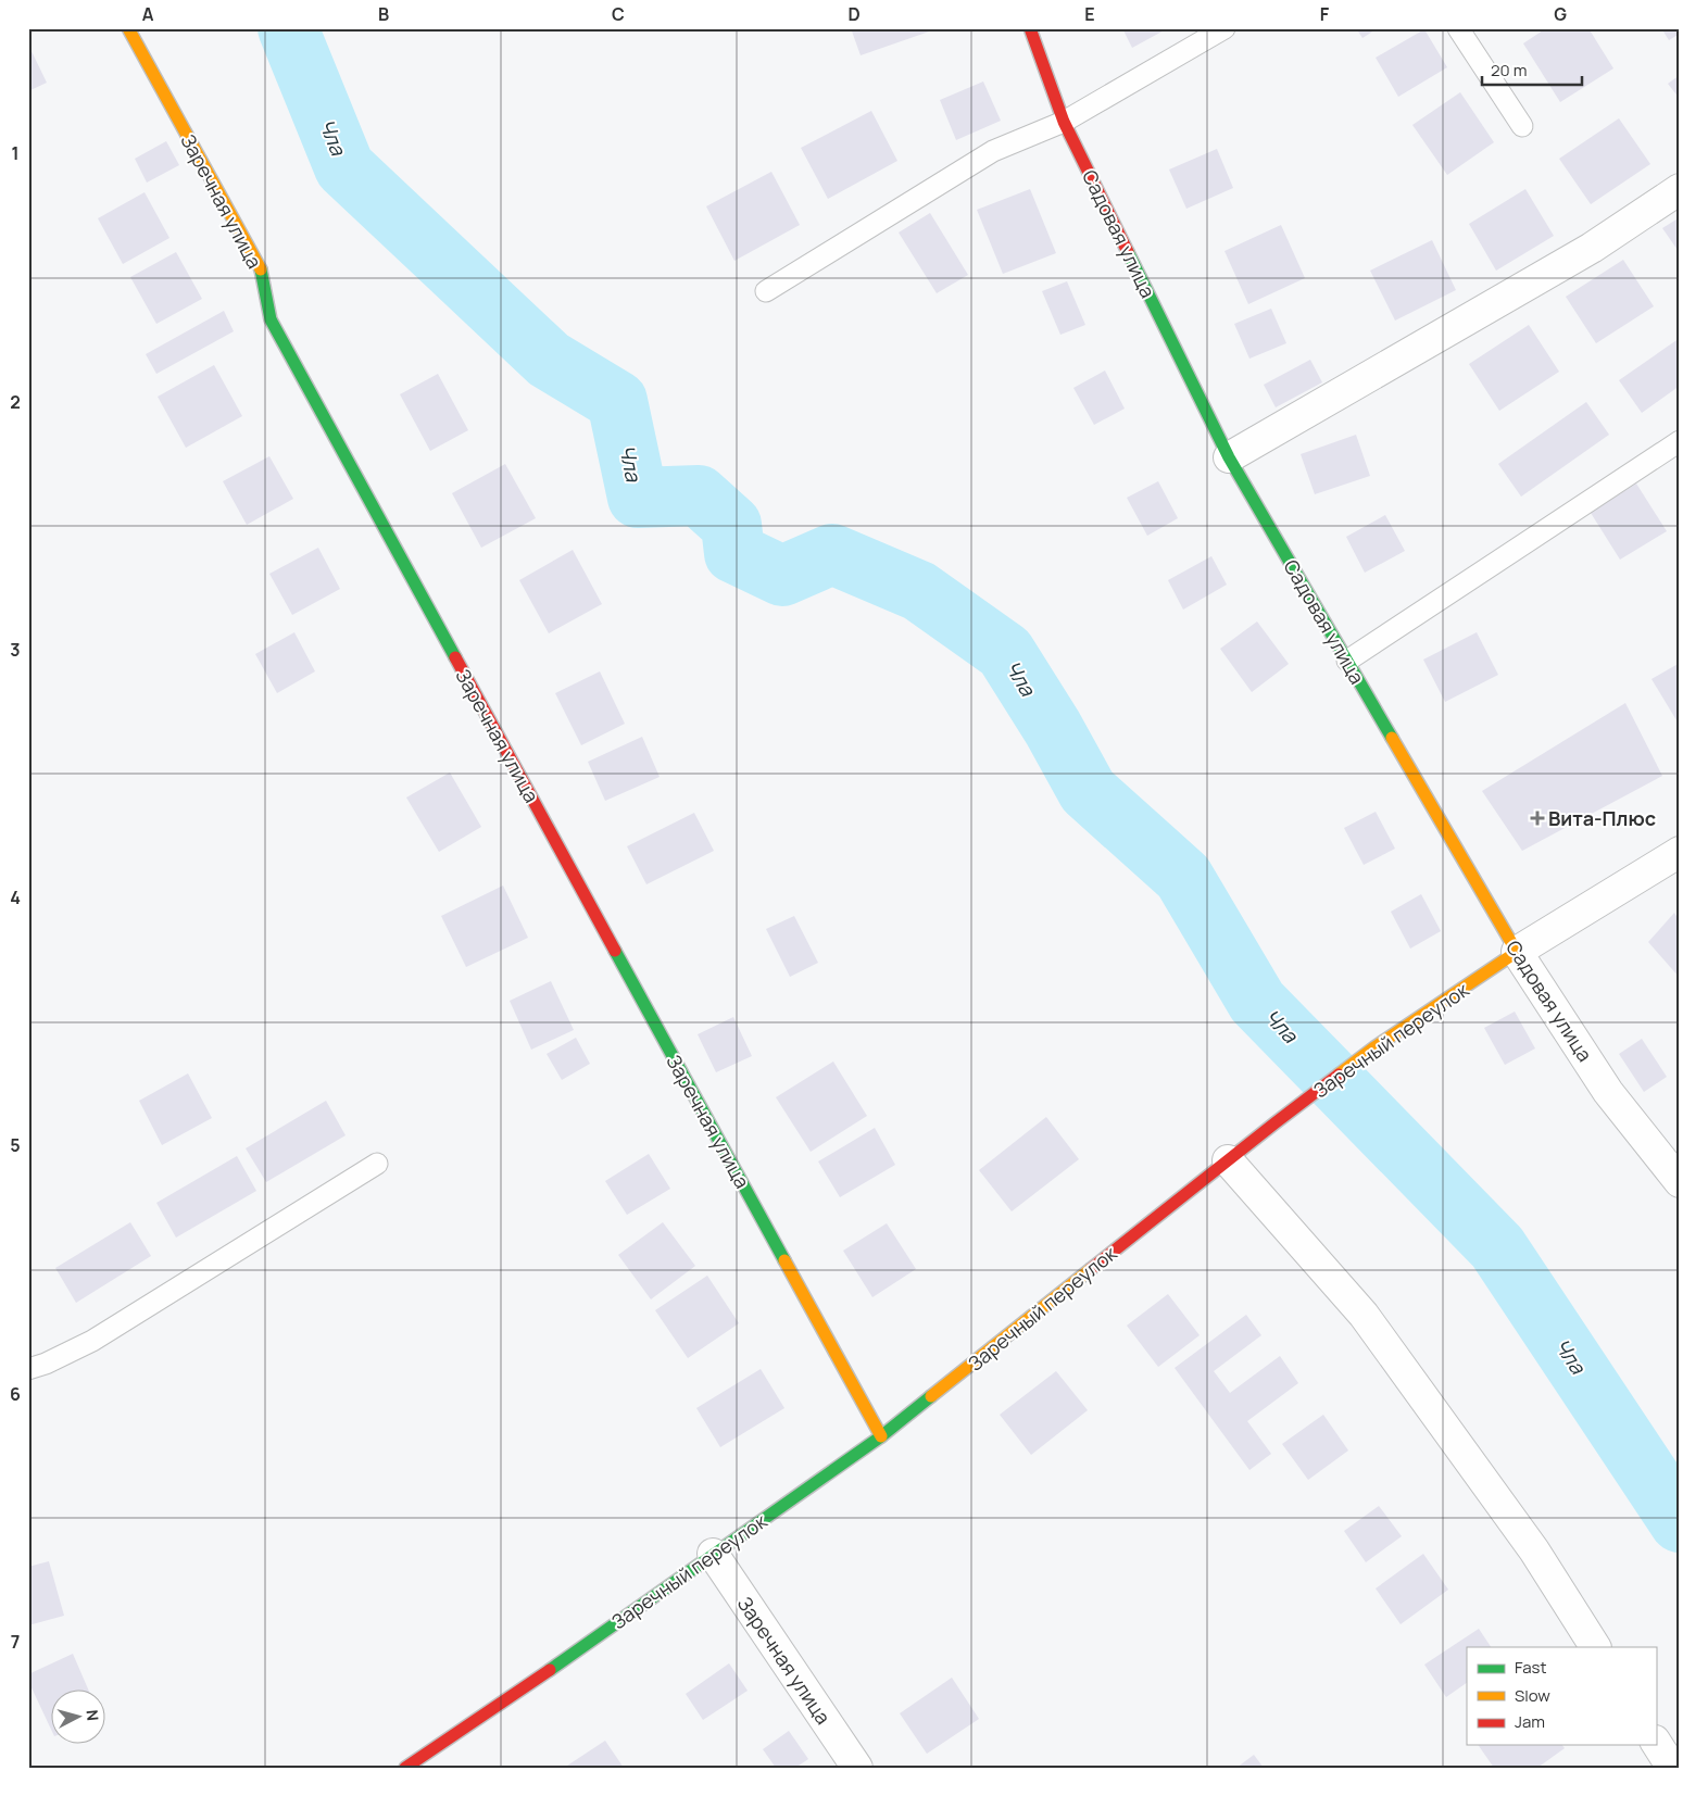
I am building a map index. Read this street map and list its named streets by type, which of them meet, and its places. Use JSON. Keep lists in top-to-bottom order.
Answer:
{
  "streets": {
    "street": ["Заречная улица", "Садовая улица", "Заречный переулок"]
  },
  "crossings": [
    ["Заречная улица", "Заречный переулок"],
    ["Садовая улица", "Заречный переулок"]
  ],
  "water": ["Чла"],
  "places": {
    "health": ["Вита-Плюс"]
  },
  "legend": ["Fast", "Slow", "Jam"],
  "scale_bar": "20 m",
  "north": "right",
  "grid": {
    "columns": [
      "A",
      "B",
      "C",
      "D",
      "E",
      "F",
      "G"
    ],
    "rows": [
      "1",
      "2",
      "3",
      "4",
      "5",
      "6",
      "7"
    ]
  }
}
